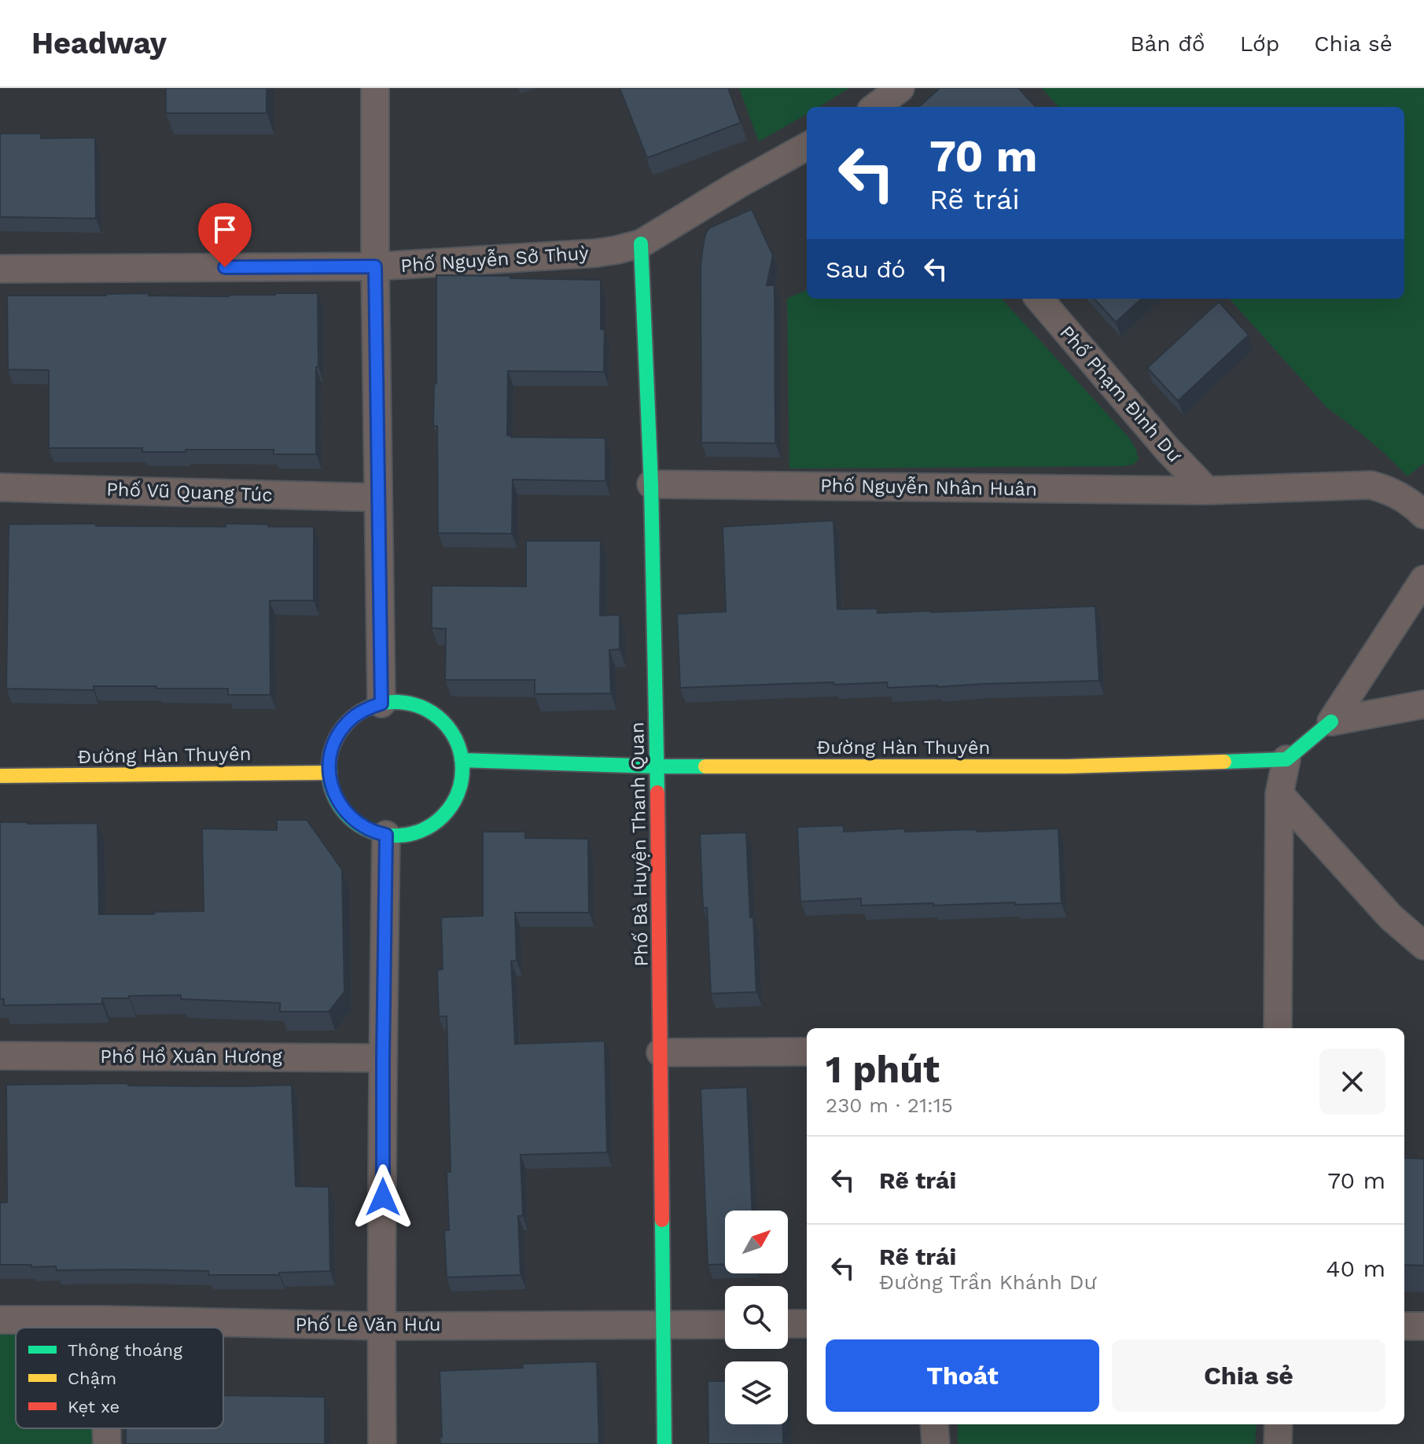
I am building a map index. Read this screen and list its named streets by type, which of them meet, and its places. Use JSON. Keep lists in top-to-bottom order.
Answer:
{
  "streets": {
    "street": [
      "Phố Nguyễn Sở Thuỳ",
      "Phố Phạm Đình Dư",
      "Phố Nguyễn Nhân Huân",
      "Phố Vũ Quang Túc",
      "Đường Hàn Thuyên",
      "Phố Bà Huyện Thanh Quan",
      "Phố Hồ Xuân Hương",
      "Phố Lê Văn Hưu"
    ]
  },
  "crossings": [
    ["Phố Nguyễn Sở Thuỳ", "Phố Bà Huyện Thanh Quan"],
    ["Phố Phạm Đình Dư", "Phố Nguyễn Nhân Huân"],
    ["Phố Nguyễn Nhân Huân", "Phố Bà Huyện Thanh Quan"],
    ["Đường Hàn Thuyên", "Phố Bà Huyện Thanh Quan"],
    ["Phố Bà Huyện Thanh Quan", "Phố Lê Văn Hưu"]
  ],
  "legend": ["Thông thoáng", "Chậm", "Kẹt xe"],
  "north": "top right",
  "page": {
    "header": "Headway",
    "nav": ["Bản đồ", "Lớp", "Chia sẻ"],
    "turn": ["70 m", "Rẽ trái"],
    "then": "Sau đó",
    "heading": ["1 phút", "230 m · 21:15"],
    "list": [
      {
        "name": "Rẽ trái",
        "value": "70 m"
      },
      {
        "name": "Rẽ trái",
        "note": "Đường Trần Khánh Dư",
        "value": "40 m"
      }
    ],
    "buttons": ["Thoát", "Chia sẻ"]
  }
}
